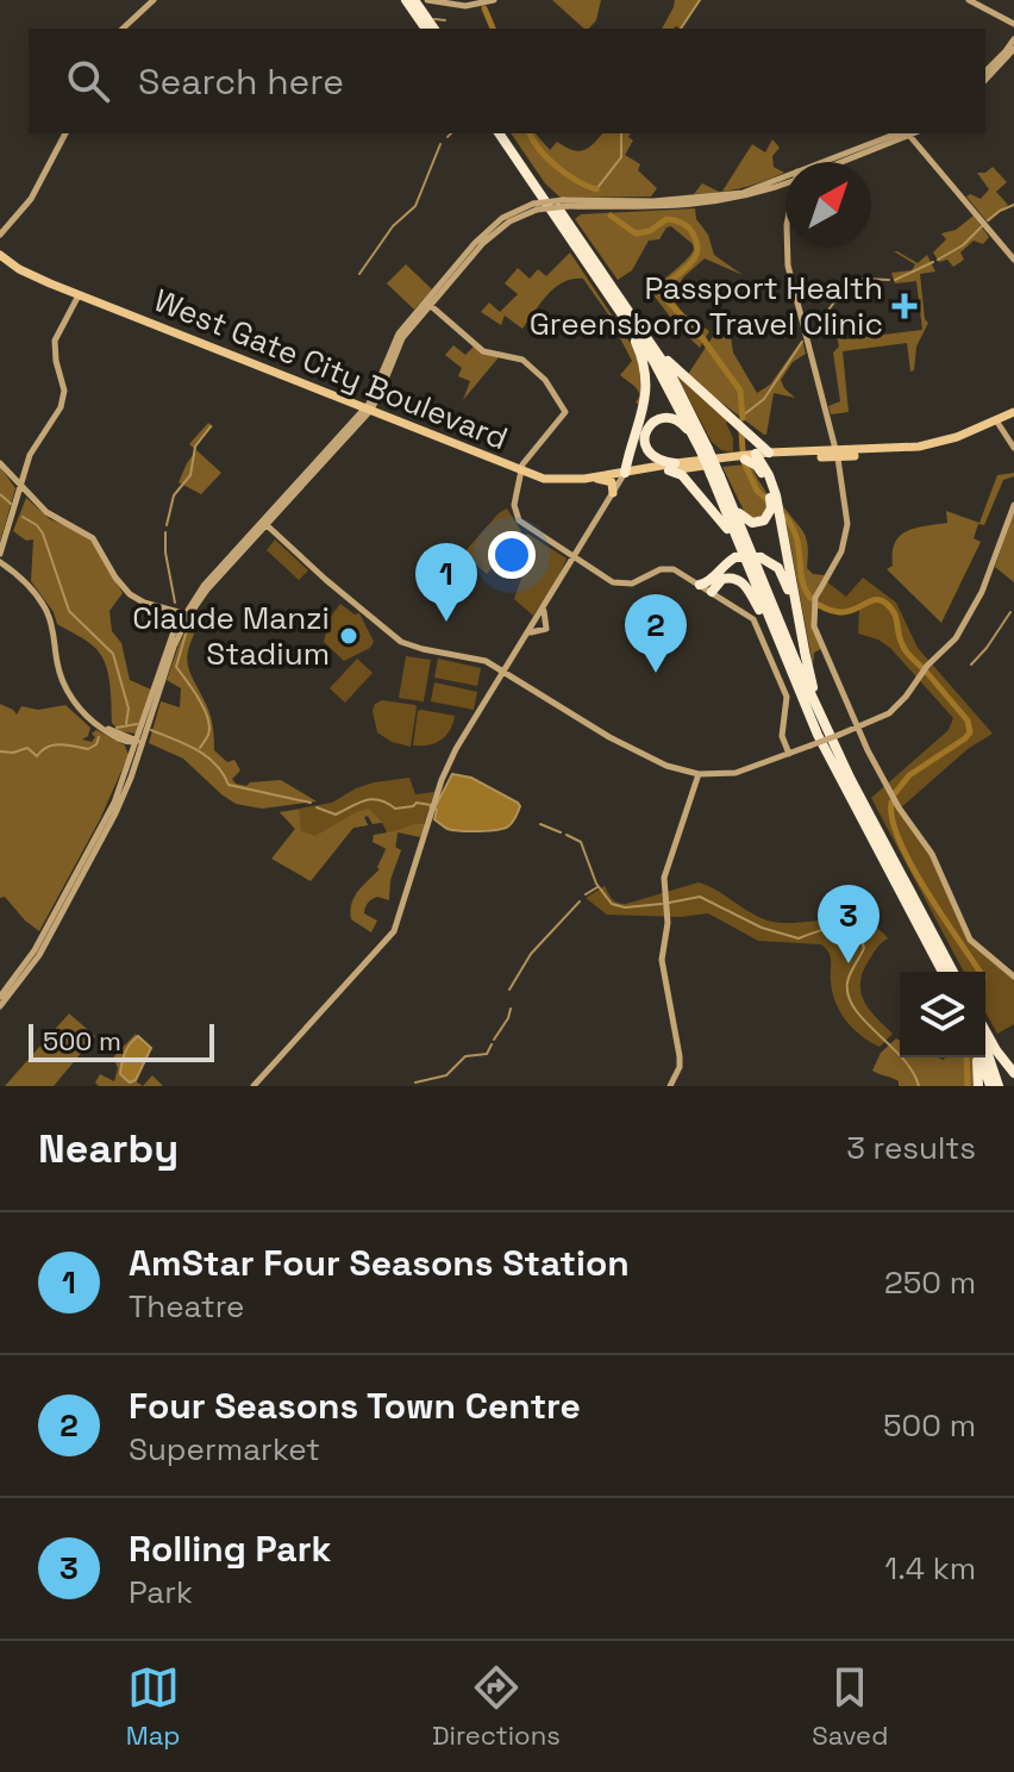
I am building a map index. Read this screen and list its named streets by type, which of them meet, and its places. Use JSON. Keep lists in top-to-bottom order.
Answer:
{
  "streets": {
    "main road": ["West Gate City Boulevard"]
  },
  "places": {
    "health": ["Passport Health Greensboro Travel Clinic"],
    "other": ["Claude Manzi Stadium"]
  },
  "scale_bar": "500 m",
  "north": "top right",
  "page": {
    "search": "Search here",
    "pins": ["1", "2", "3"],
    "scale": "500 m",
    "heading": ["Nearby", "3 results"],
    "list": [
      {
        "mark": "1",
        "name": "AmStar Four Seasons Station",
        "note": "Theatre",
        "value": "250 m"
      },
      {
        "mark": "2",
        "name": "Four Seasons Town Centre",
        "note": "Supermarket",
        "value": "500 m"
      },
      {
        "mark": "3",
        "name": "Rolling Park",
        "note": "Park",
        "value": "1.4 km"
      }
    ],
    "nav": ["Map", "Directions", "Saved"]
  }
}
